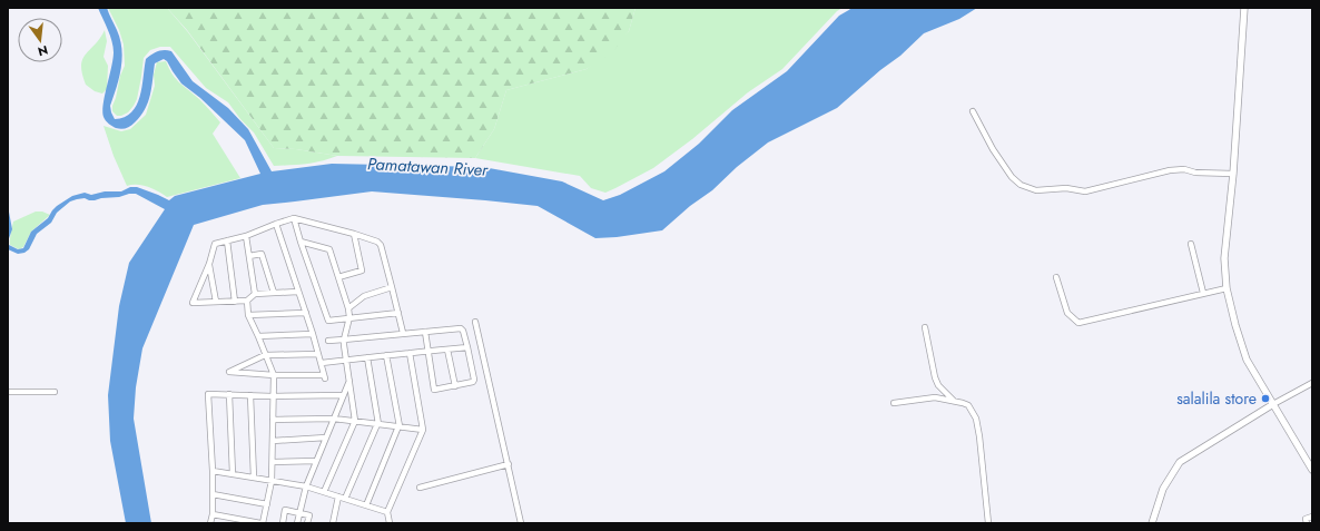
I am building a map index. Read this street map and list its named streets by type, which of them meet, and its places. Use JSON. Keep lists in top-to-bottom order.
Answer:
{
  "water": ["Pamatawan River"],
  "places": ["salalila store"],
  "north": "bottom"
}
